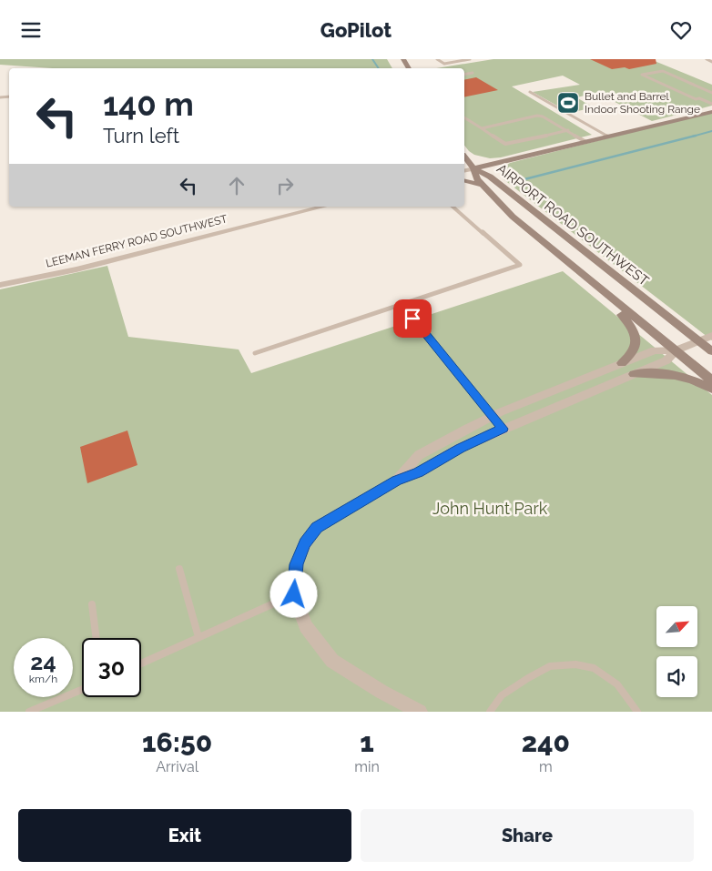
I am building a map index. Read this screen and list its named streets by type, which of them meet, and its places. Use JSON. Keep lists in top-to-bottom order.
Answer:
{
  "streets": {
    "street": ["AIRPORT ROAD SOUTHWEST", "LEEMAN FERRY ROAD SOUTHWEST"]
  },
  "parks": ["John Hunt Park"],
  "places": {
    "sports": ["Bullet and Barrel Indoor Shooting Range"]
  },
  "north": "top right",
  "page": {
    "header": "GoPilot",
    "turn": ["140 m", "Turn left"],
    "speed": "24 km/h",
    "limit": "30",
    "eta": [
      "16:50",
      "Arrival",
      "1",
      "min",
      "240",
      "m"
    ],
    "buttons": ["Exit", "Share"]
  }
}
